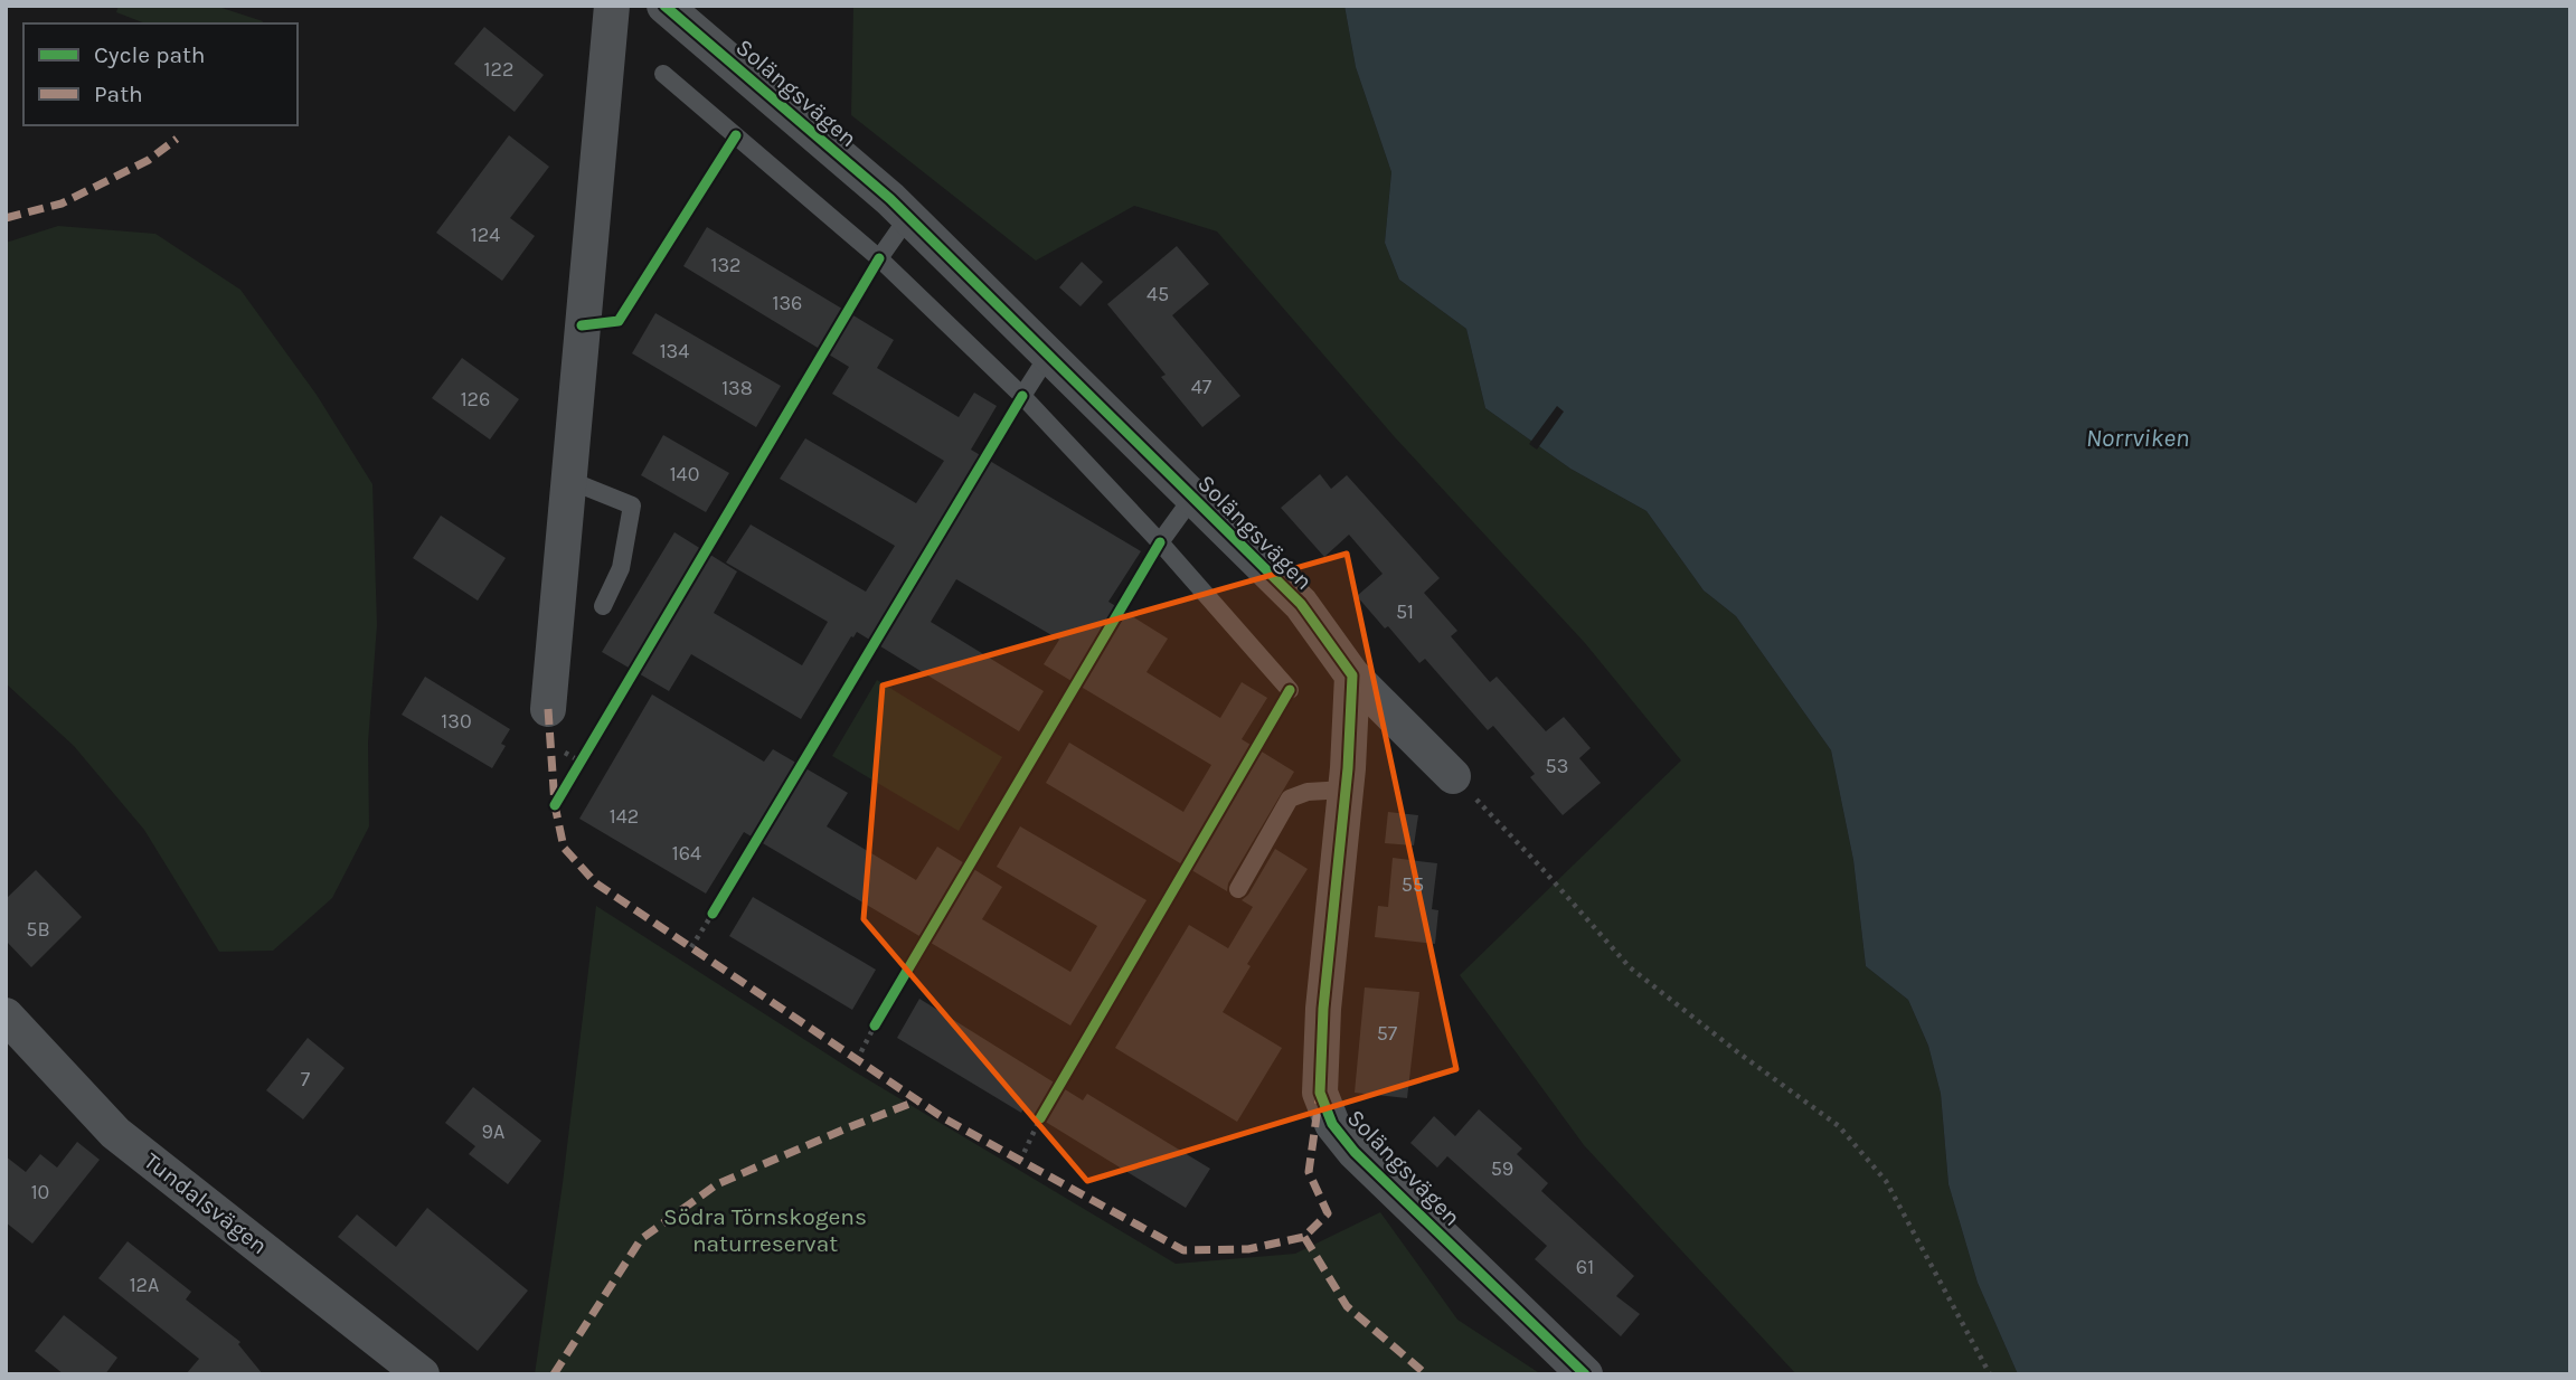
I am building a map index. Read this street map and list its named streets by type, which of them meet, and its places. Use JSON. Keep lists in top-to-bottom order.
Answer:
{
  "streets": {
    "street": ["Solängsvägen", "Tundalsvägen"]
  },
  "water": ["Norrviken"],
  "parks": ["Södra Törnskogens naturreservat"],
  "house_numbers": [
    "122",
    "124",
    "132",
    "45",
    "136",
    "134",
    "47",
    "138",
    "126",
    "140",
    "51",
    "130",
    "53",
    "142",
    "164",
    "55",
    "5B",
    "57",
    "7",
    "9A",
    "59",
    "10",
    "61",
    "12A"
  ],
  "legend": ["Cycle path", "Path"]
}
